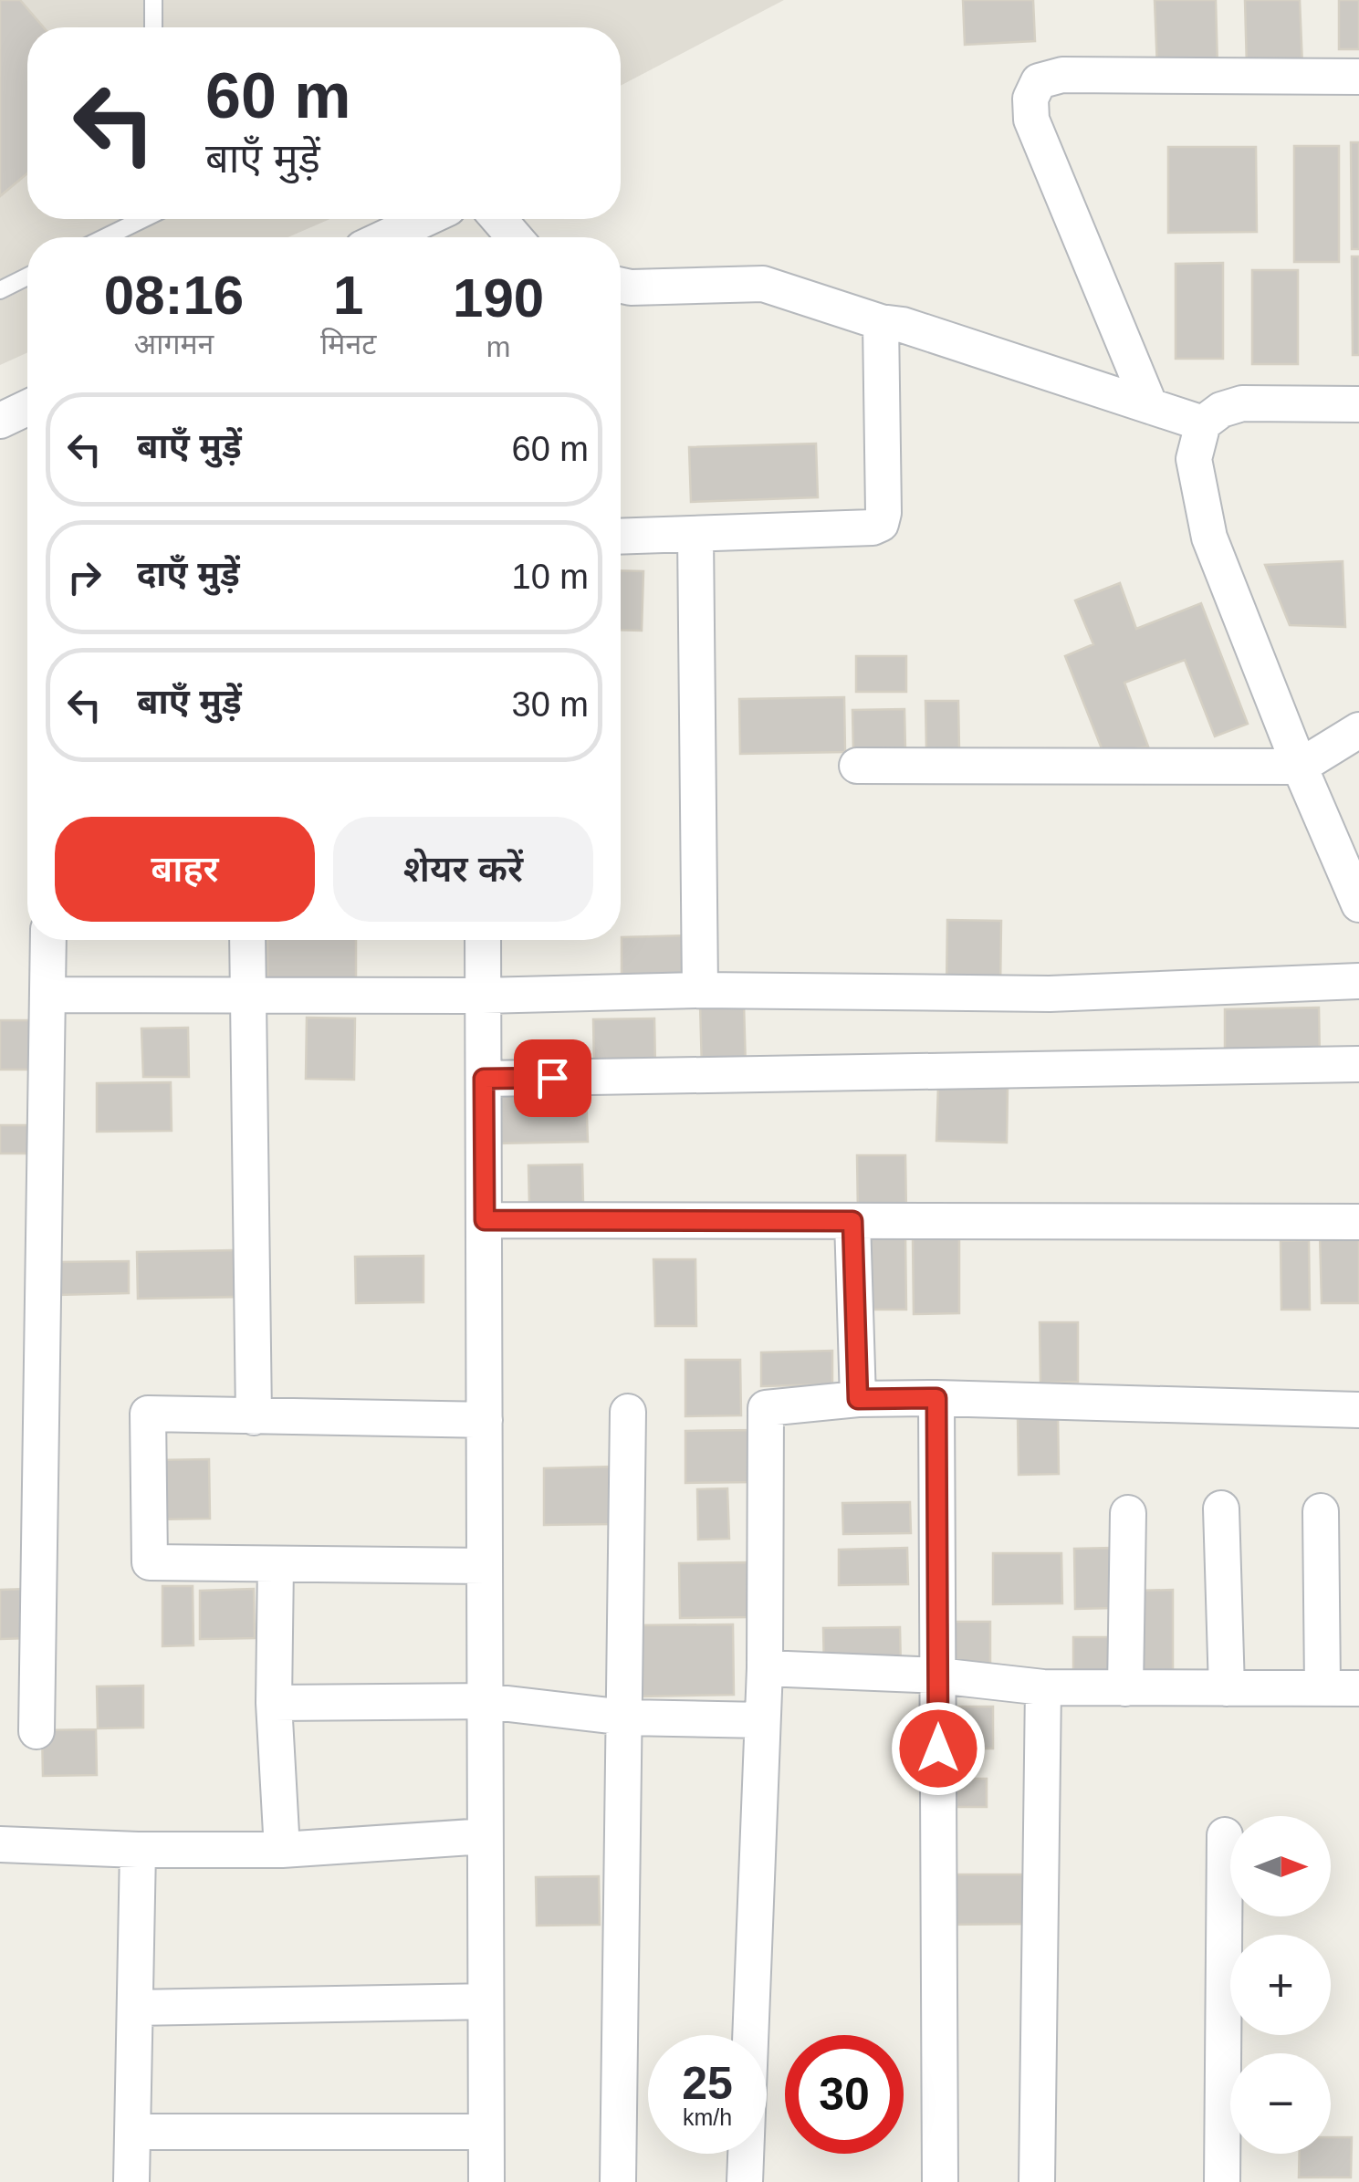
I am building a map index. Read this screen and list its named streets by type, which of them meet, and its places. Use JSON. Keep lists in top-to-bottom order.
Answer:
{
  "north": "right",
  "page": {
    "turn": ["60 m", "बाएँ मुड़ें"],
    "eta": [
      "08:16",
      "आगमन",
      "1",
      "मिनट",
      "190",
      "m"
    ],
    "list": [
      {
        "name": "बाएँ मुड़ें",
        "value": "60 m"
      },
      {
        "name": "दाएँ मुड़ें",
        "value": "10 m"
      },
      {
        "name": "बाएँ मुड़ें",
        "value": "30 m"
      }
    ],
    "buttons": ["बाहर", "शेयर करें"],
    "map_buttons": ["+", "−"],
    "speed": "25 km/h",
    "limit": "30"
  }
}
